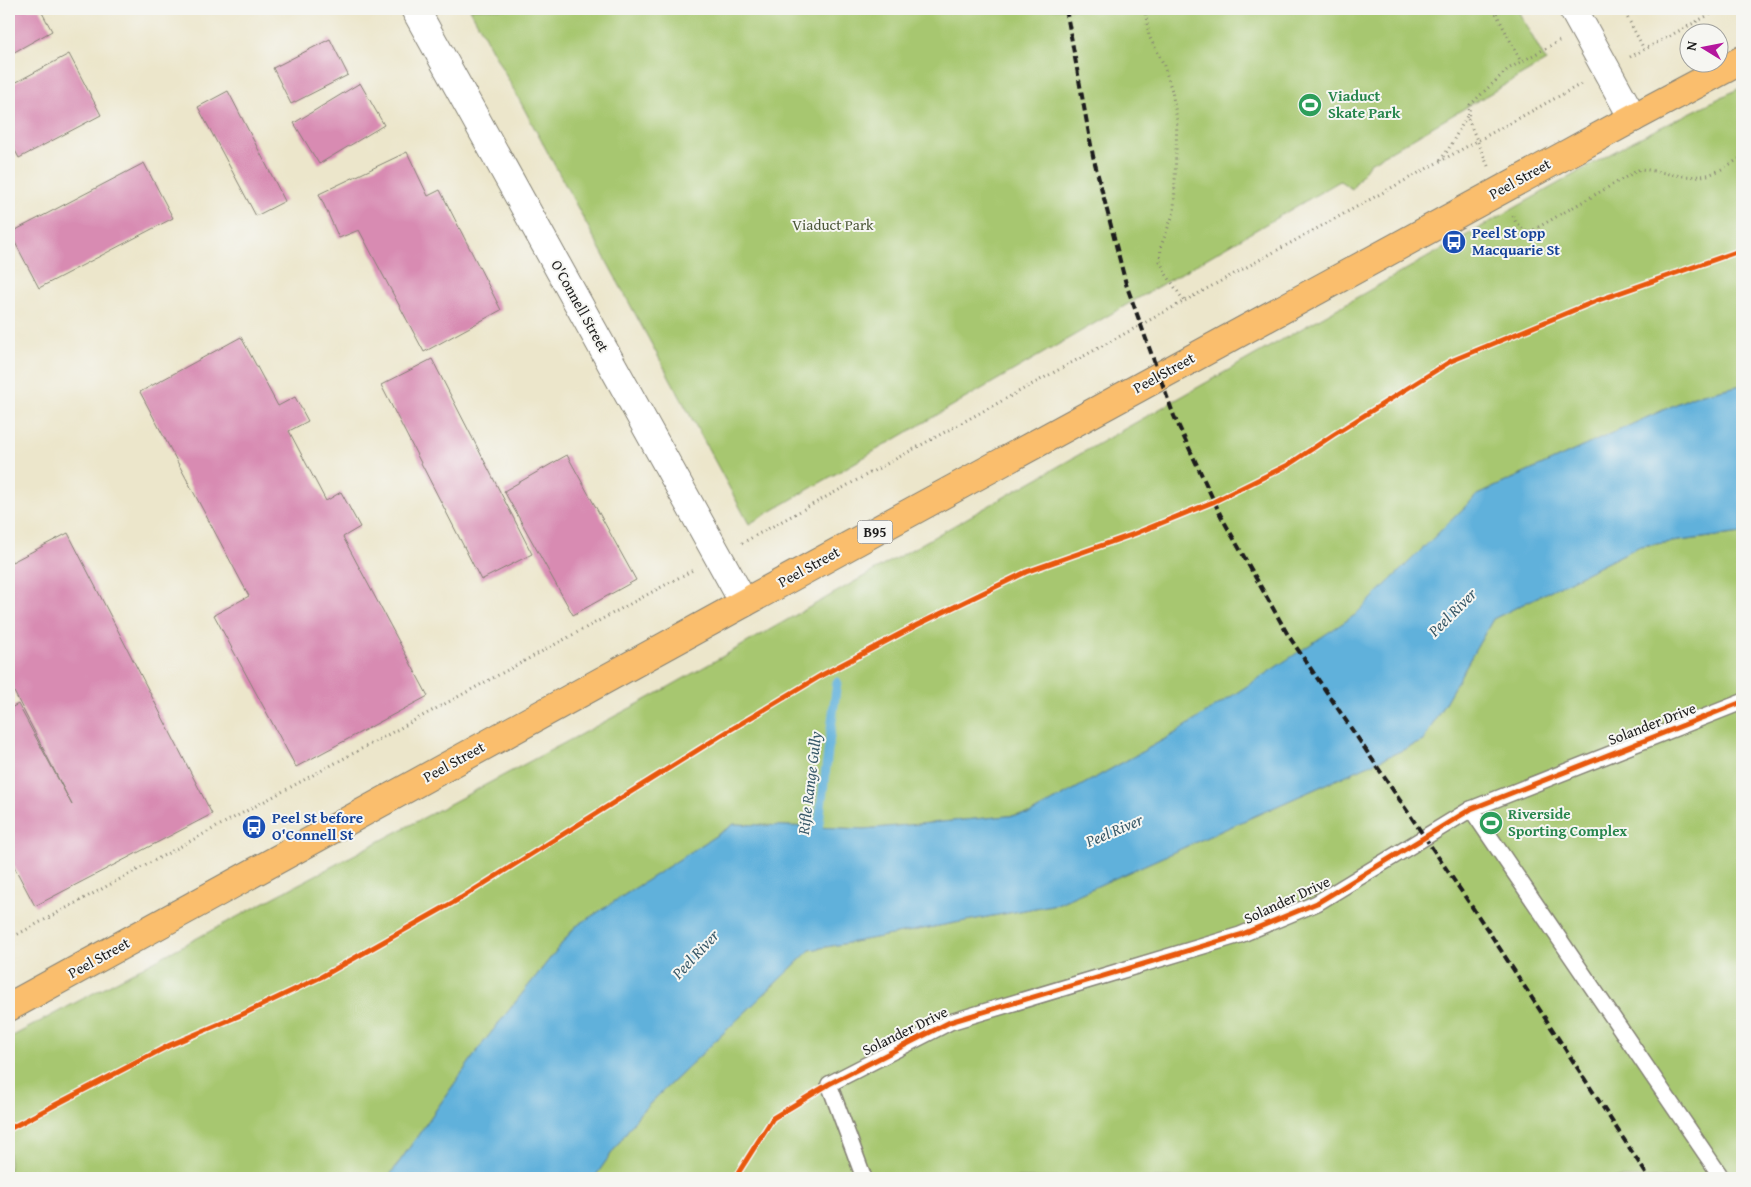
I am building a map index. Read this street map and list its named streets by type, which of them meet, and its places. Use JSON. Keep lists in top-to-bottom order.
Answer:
{
  "streets": {
    "main road": ["Peel Street", "B95"],
    "street": ["O'Connell Street"],
    "lane": ["Solander Drive"]
  },
  "crossings": [
    ["Peel Street", "O'Connell Street"]
  ],
  "water": ["Peel River", "Rifle Range Gully"],
  "parks": ["Viaduct Park"],
  "places": {
    "sports": ["Viaduct Skate Park", "Riverside Sporting Complex"],
    "bus stop": ["Peel St opp Macquarie St", "Peel St before O'Connell St"]
  },
  "north": "left"
}
